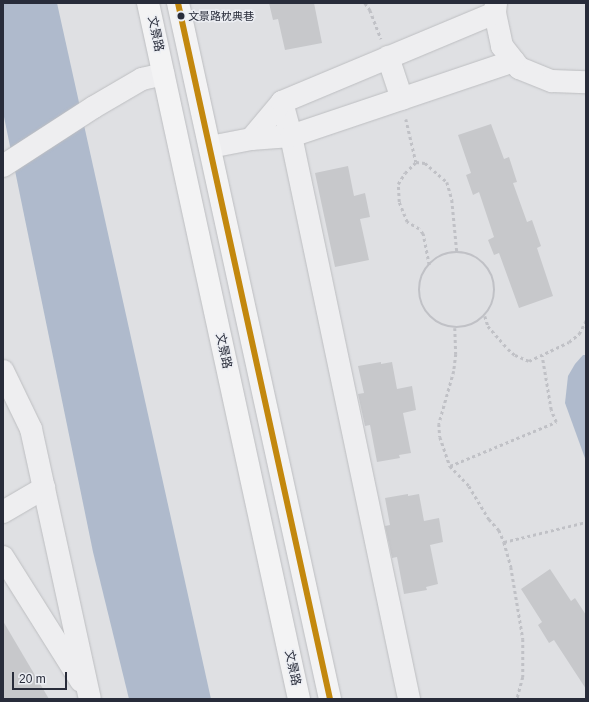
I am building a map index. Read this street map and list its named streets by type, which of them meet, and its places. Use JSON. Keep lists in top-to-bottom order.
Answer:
{
  "streets": {
    "main road": ["文景路"]
  },
  "places": ["文景路枕典巷"],
  "scale_bar": "20 m"
}
